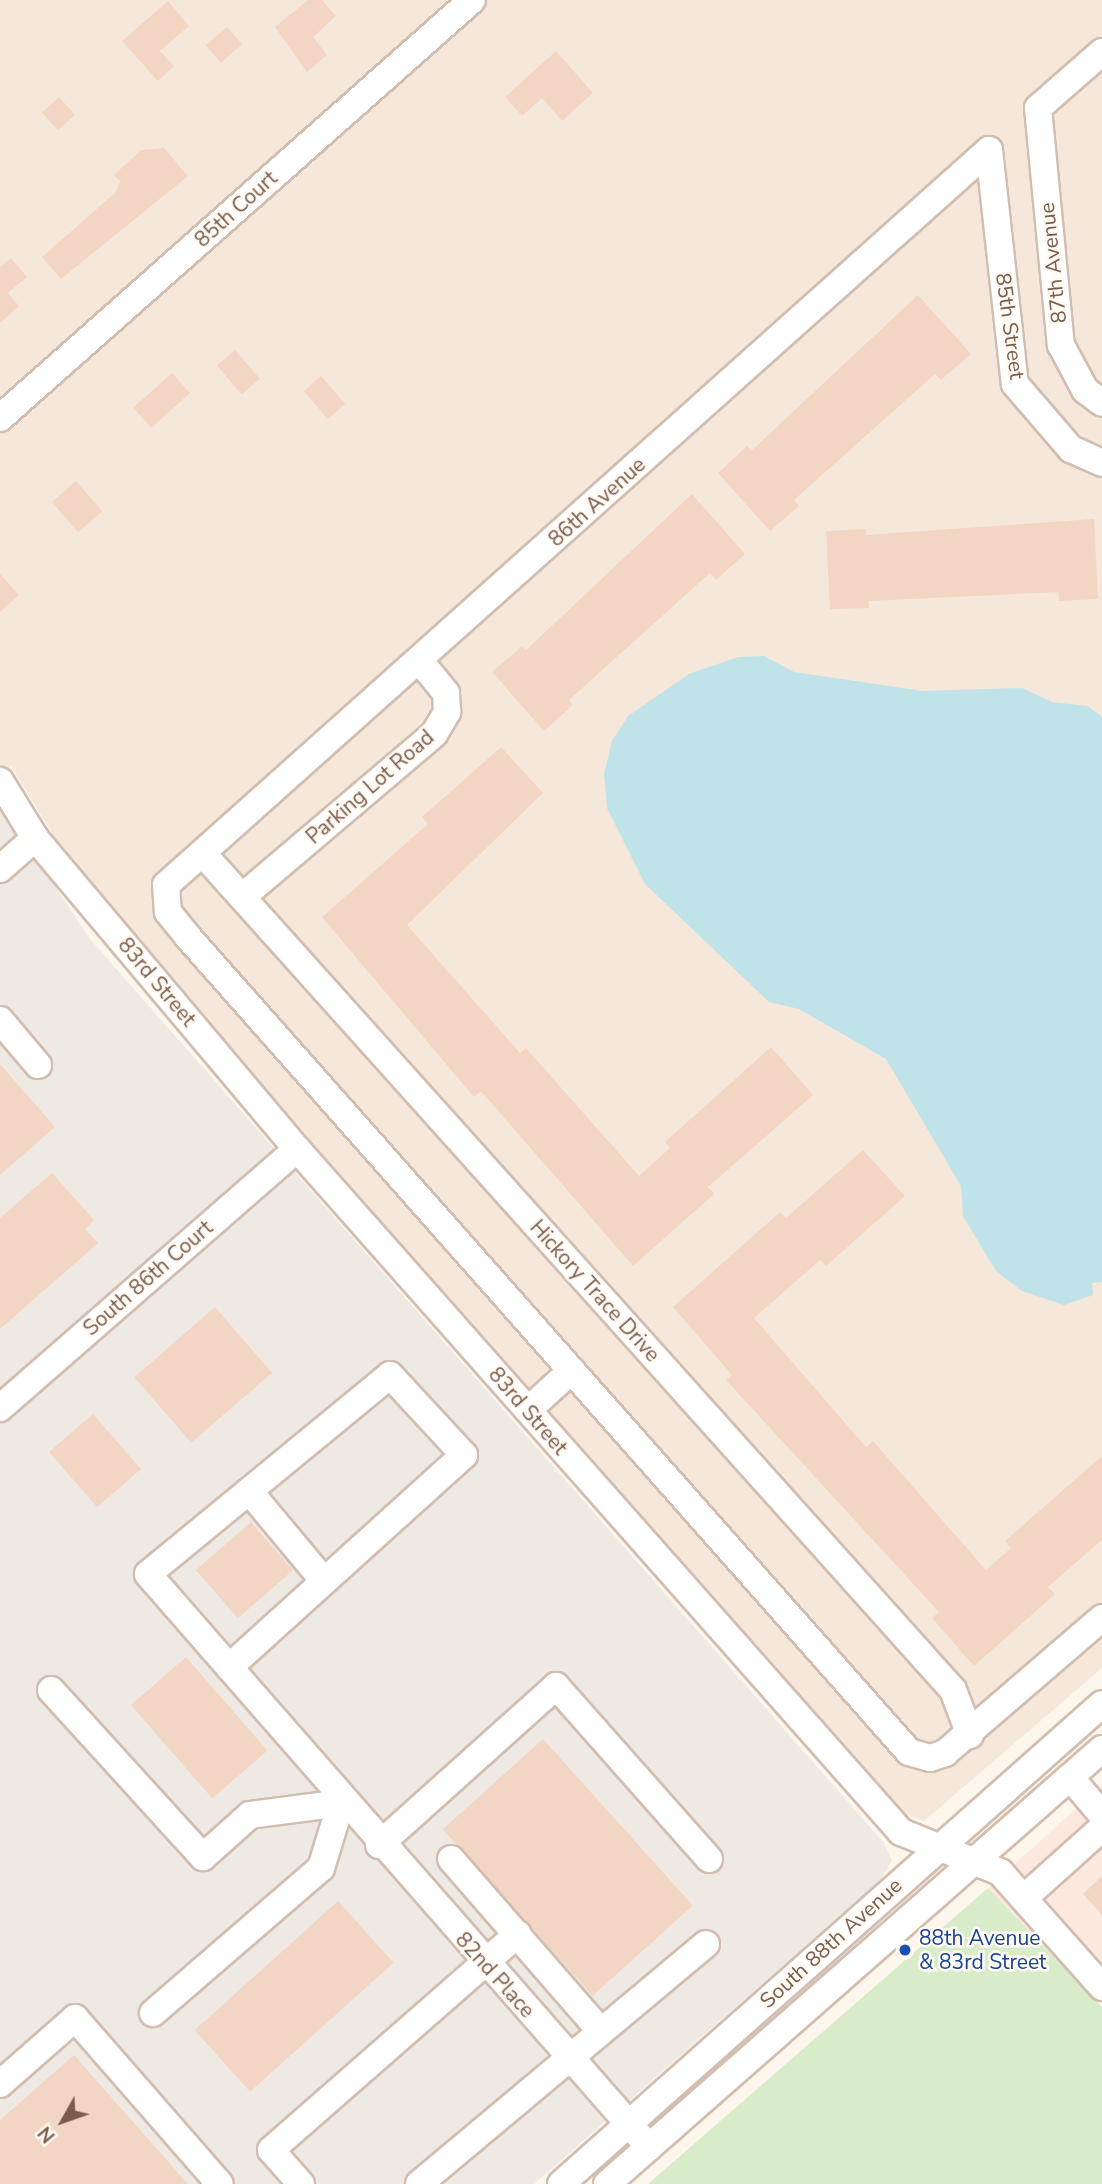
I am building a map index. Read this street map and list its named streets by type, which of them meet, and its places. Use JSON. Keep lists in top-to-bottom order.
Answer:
{
  "streets": {
    "street": [
      "85th Court",
      "87th Avenue",
      "85th Street",
      "86th Avenue",
      "Parking Lot Road",
      "83rd Street",
      "South 86th Court",
      "Hickory Trace Drive",
      "South 88th Avenue",
      "82nd Place"
    ]
  },
  "crossings": [
    ["85th Street", "86th Avenue"],
    ["86th Avenue", "Parking Lot Road"],
    ["86th Avenue", "Hickory Trace Drive"],
    ["Parking Lot Road", "Hickory Trace Drive"],
    ["83rd Street", "South 86th Court"],
    ["83rd Street", "South 88th Avenue"],
    ["South 88th Avenue", "82nd Place"]
  ],
  "places": ["88th Avenue & 83rd Street"],
  "north": "bottom left"
}
